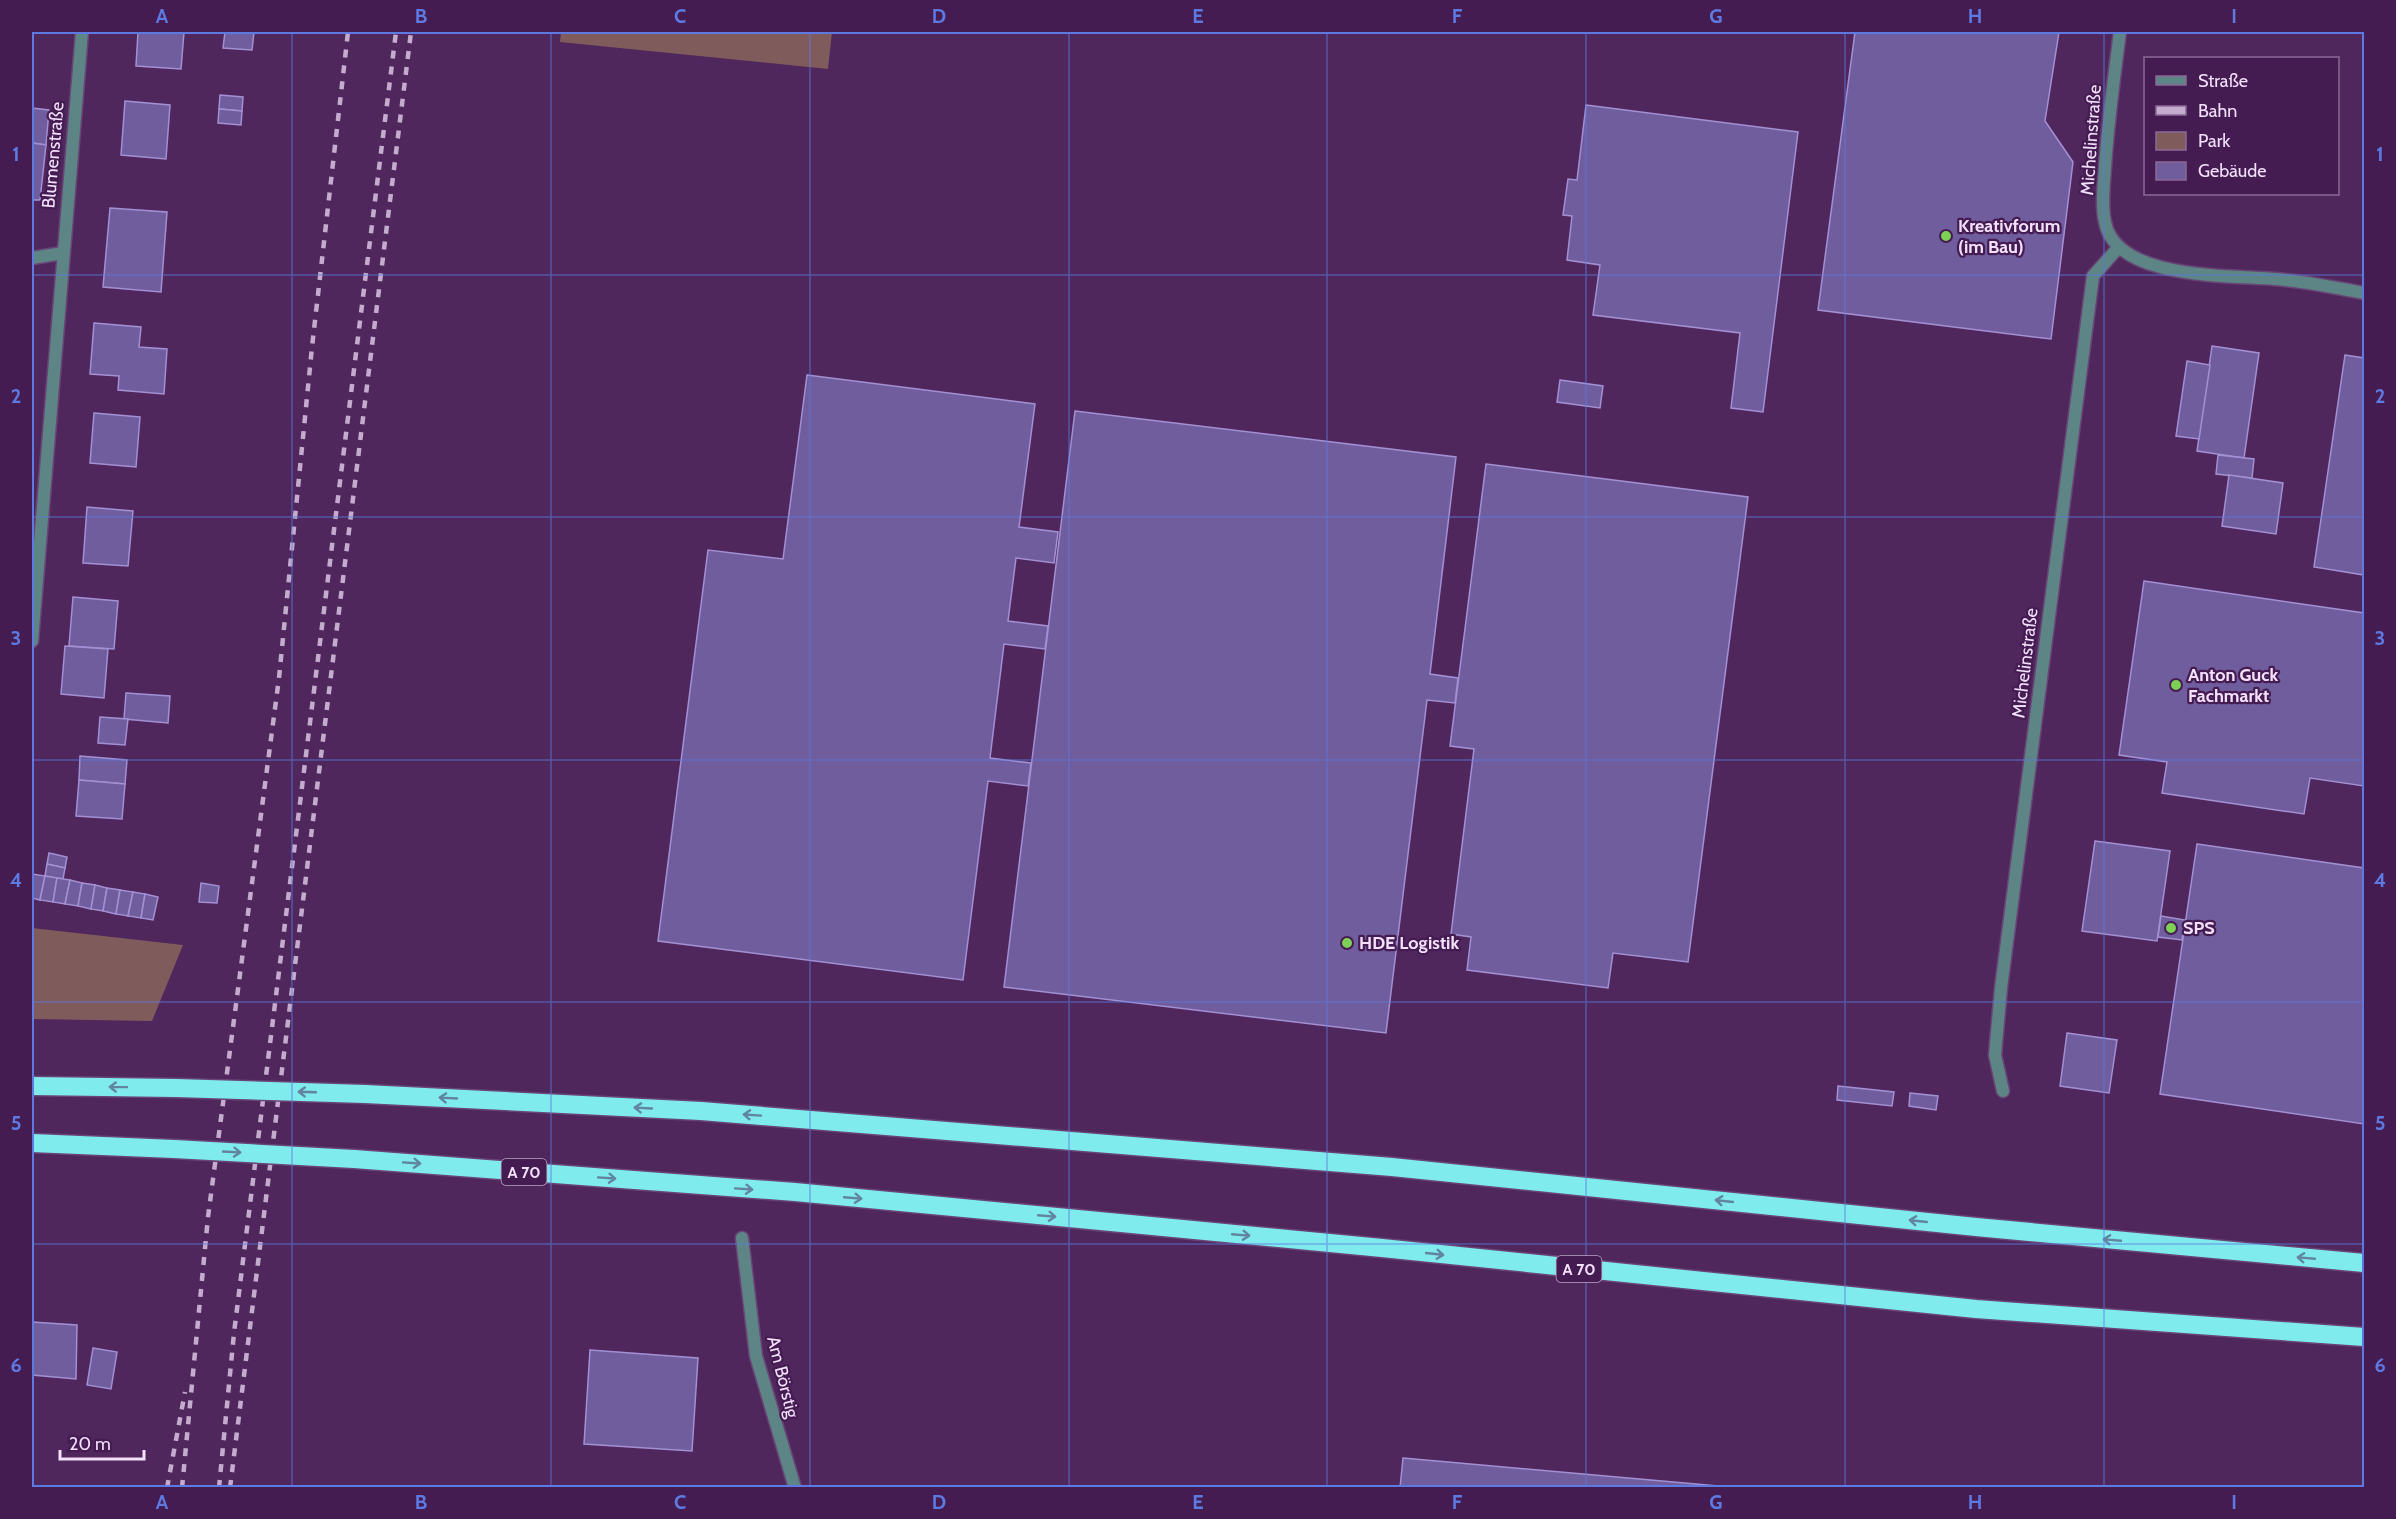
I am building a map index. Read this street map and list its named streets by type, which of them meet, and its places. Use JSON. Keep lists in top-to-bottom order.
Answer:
{
  "streets": {
    "highway": ["A 70"],
    "street": ["Michelinstraße", "Blumenstraße", "Am Börstig"]
  },
  "places": [
    "Kreativforum (im Bau)",
    "Anton Guck Fachmarkt",
    "SPS",
    "HDE Logistik"
  ],
  "legend": [
    "Straße",
    "Bahn",
    "Park",
    "Gebäude"
  ],
  "scale_bar": "20 m",
  "grid": {
    "columns": [
      "A",
      "B",
      "C",
      "D",
      "E",
      "F",
      "G",
      "H",
      "I"
    ],
    "rows": [
      "1",
      "2",
      "3",
      "4",
      "5",
      "6"
    ]
  }
}
